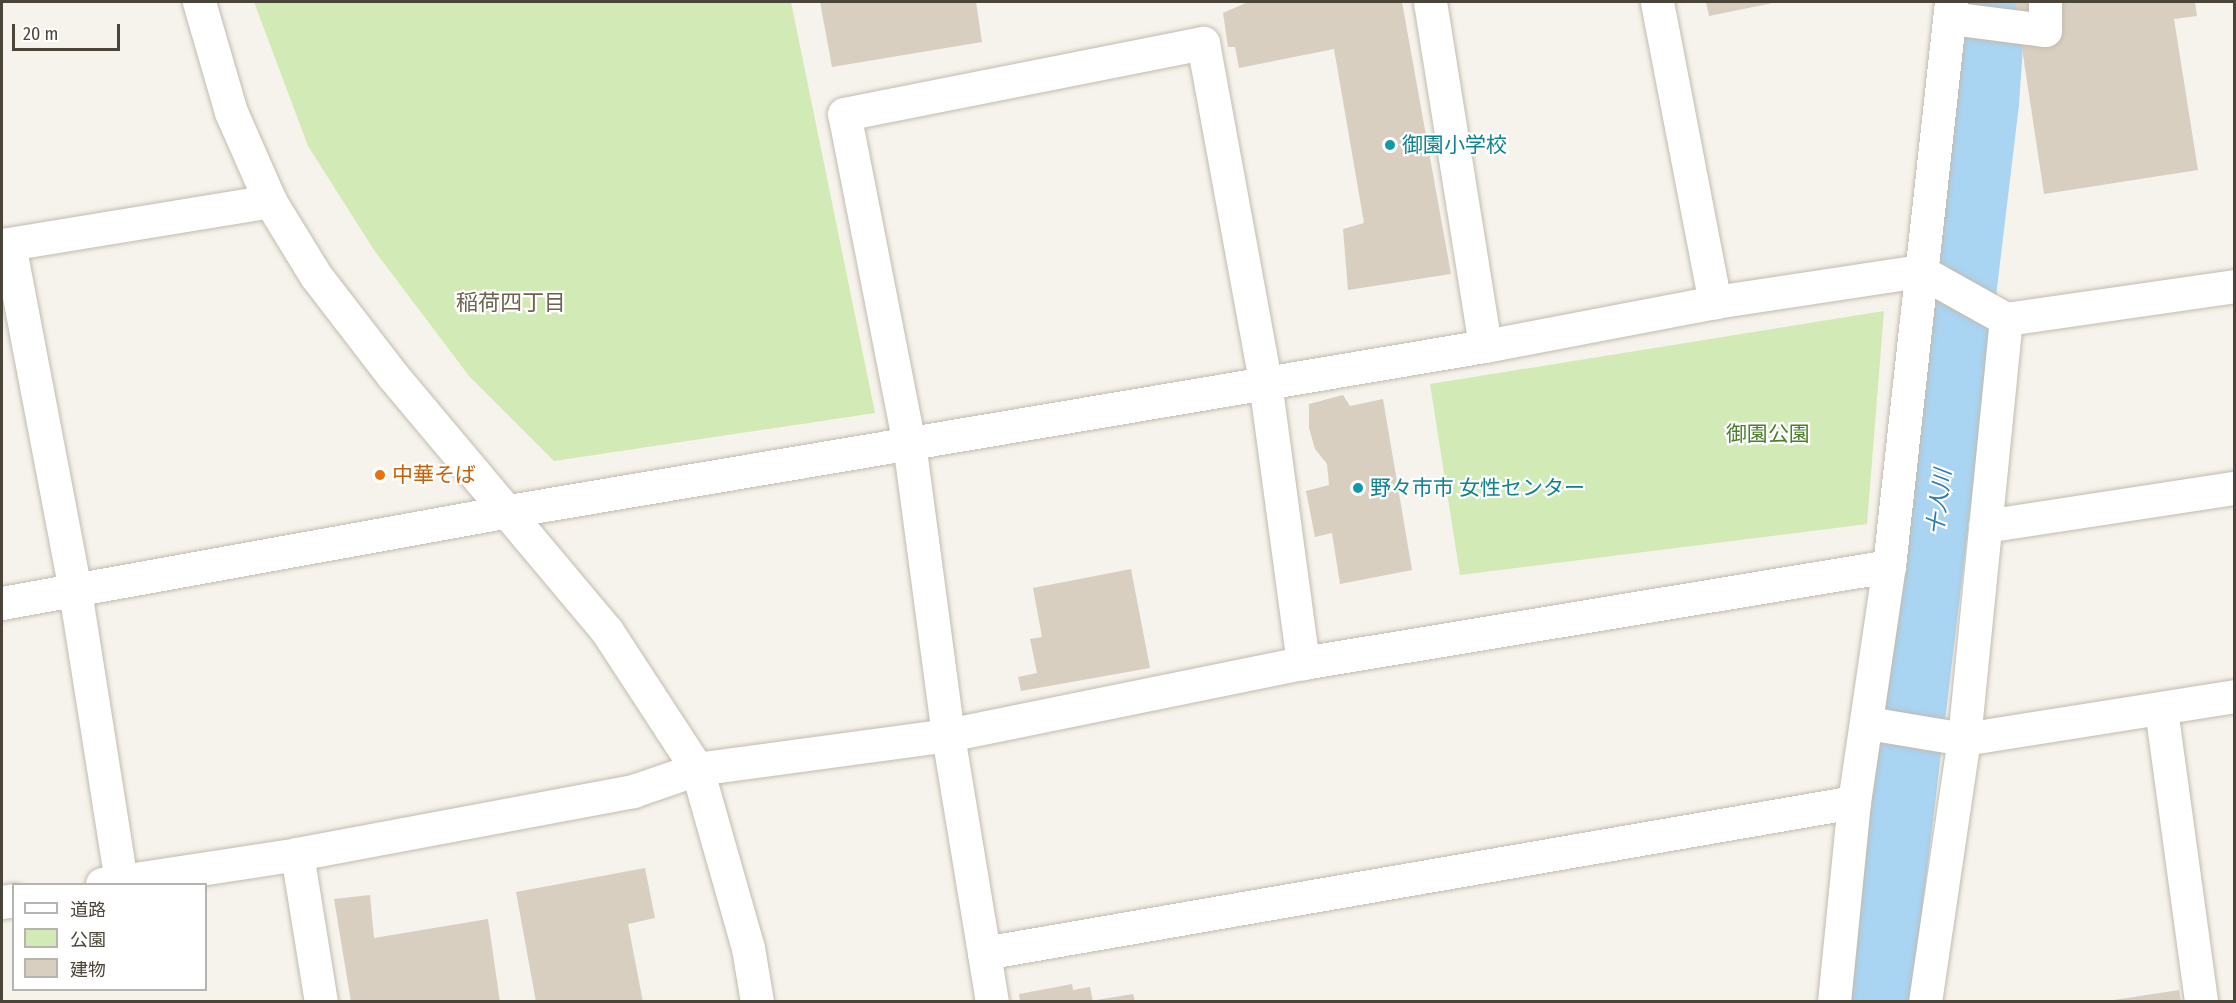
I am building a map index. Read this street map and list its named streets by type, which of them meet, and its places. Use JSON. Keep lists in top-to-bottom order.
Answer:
{
  "districts": ["稲荷四丁目"],
  "water": ["十人川"],
  "parks": ["御園公園"],
  "places": ["御園小学校", "中華そば", "野々市市 女性センター"],
  "legend": ["道路", "公園", "建物"],
  "scale_bar": "20 m"
}
